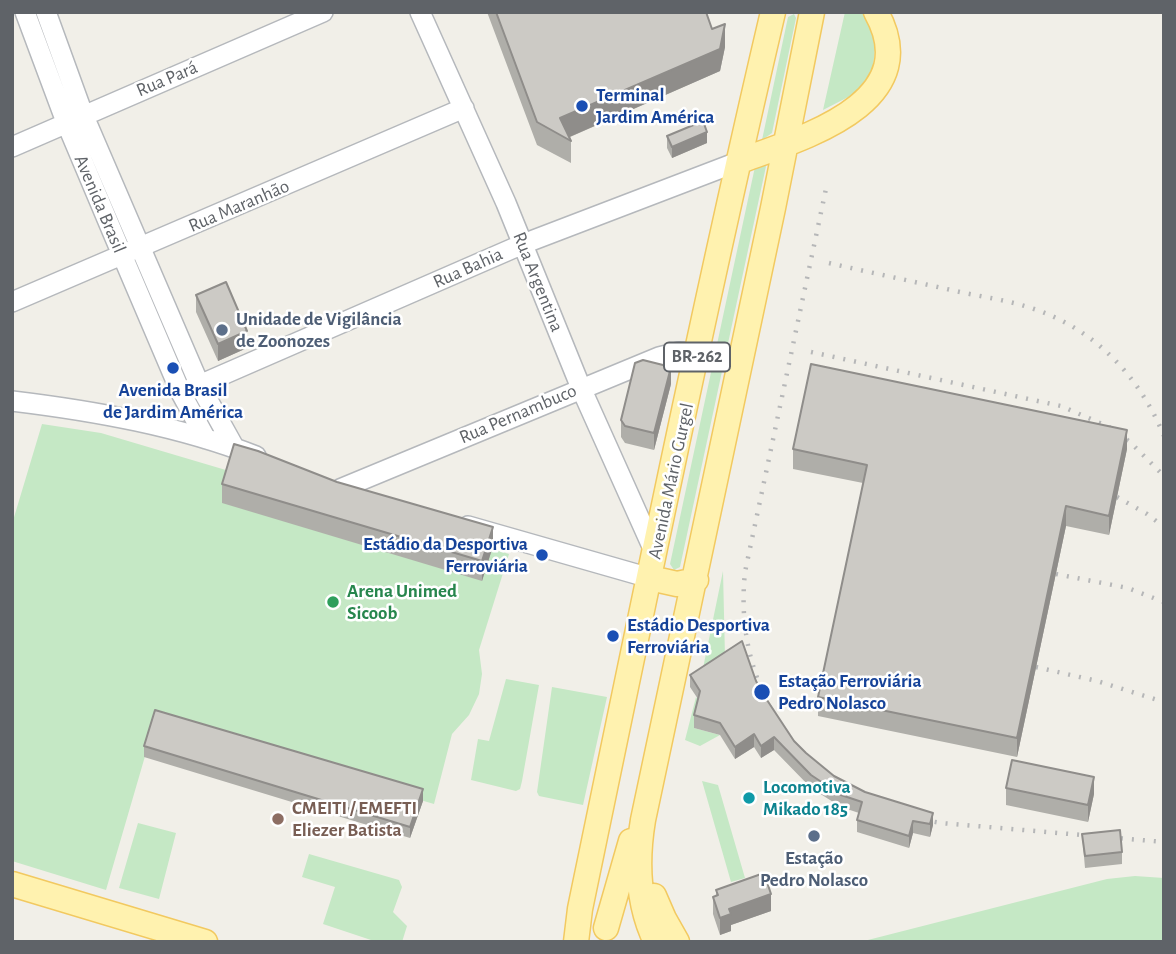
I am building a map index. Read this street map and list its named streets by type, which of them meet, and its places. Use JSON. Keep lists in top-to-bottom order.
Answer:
{
  "streets": {
    "main road": ["BR-262", "Avenida Mário Gurgel"],
    "street": [
      "Rua Pará",
      "Avenida Brasil",
      "Rua Maranhão",
      "Rua Bahia",
      "Rua Argentina",
      "Rua Pernambuco"
    ]
  },
  "crossings": [
    ["Rua Pará", "Avenida Brasil"],
    ["Avenida Brasil", "Rua Maranhão"],
    ["Avenida Brasil", "Rua Bahia"],
    ["Rua Maranhão", "Rua Argentina"],
    ["Rua Bahia", "Rua Argentina"],
    ["Rua Bahia", "Avenida Mário Gurgel"],
    ["Rua Argentina", "Rua Pernambuco"],
    ["Rua Argentina", "Avenida Mário Gurgel"],
    ["Rua Pernambuco", "Avenida Mário Gurgel"]
  ],
  "places": [
    "Terminal Jardim América",
    "Unidade de Vigilância de Zoonozes",
    "Avenida Brasil de Jardim América",
    "Estádio da Desportiva Ferroviária",
    "Arena Unimed Sicoob",
    "Estádio Desportiva Ferroviária",
    "Estação Ferroviária Pedro Nolasco",
    "Locomotiva Mikado 185",
    "CMEITI / EMEFTI Eliezer Batista",
    "Estação Pedro Nolasco"
  ]
}
